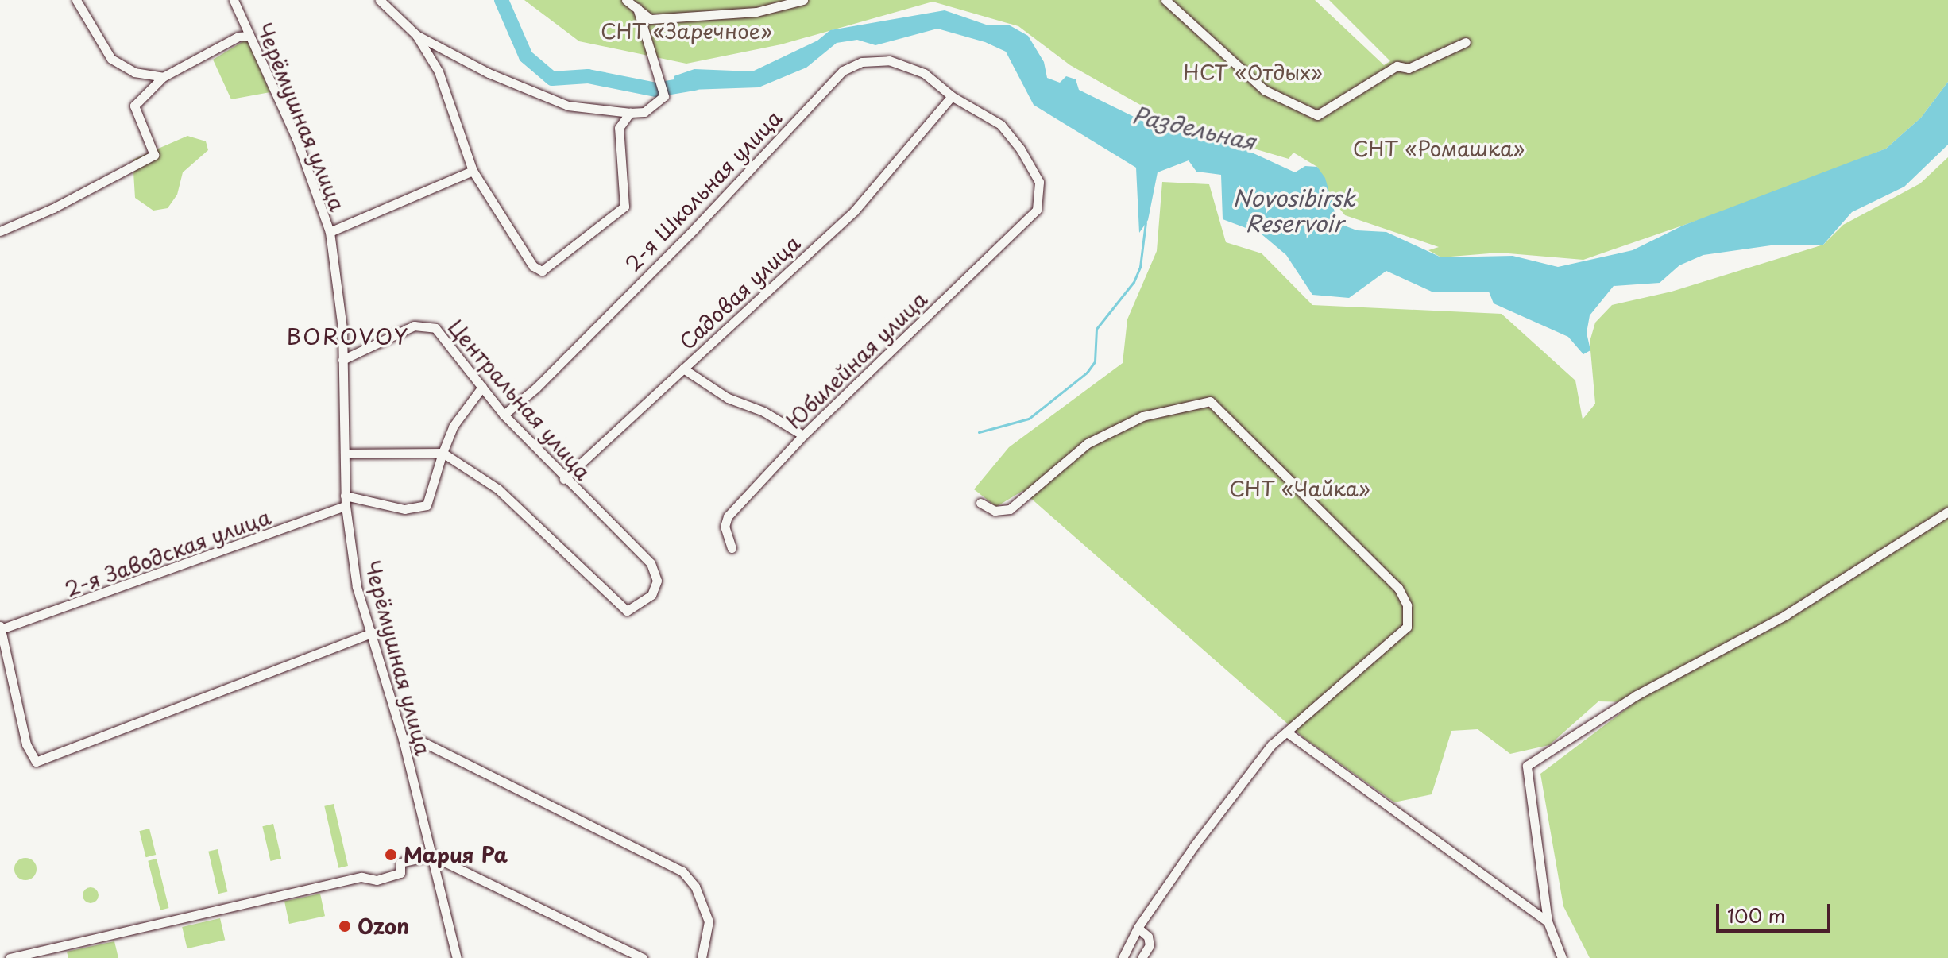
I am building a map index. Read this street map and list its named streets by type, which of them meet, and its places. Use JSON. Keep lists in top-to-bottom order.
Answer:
{
  "streets": {
    "street": [
      "Черёмушная улица",
      "2-я Школьная улица",
      "Садовая улица",
      "Юбилейная улица",
      "Центральная улица",
      "2-я Заводская улица"
    ]
  },
  "crossings": [
    ["Черёмушная улица", "Центральная улица"],
    ["Черёмушная улица", "2-я Заводская улица"],
    ["2-я Школьная улица", "Садовая улица"],
    ["2-я Школьная улица", "Юбилейная улица"],
    ["2-я Школьная улица", "Центральная улица"],
    ["Садовая улица", "Центральная улица"]
  ],
  "districts": ["BOROVOY"],
  "water": ["Раздельная", "Novosibirsk Reservoir"],
  "parks": [
    "СНТ «Заречное»",
    "НСТ «Отдых»",
    "СНТ «Ромашка»",
    "СНТ «Чайка»"
  ],
  "places": ["Мария Ра", "Ozon"],
  "scale_bar": "100 m"
}
